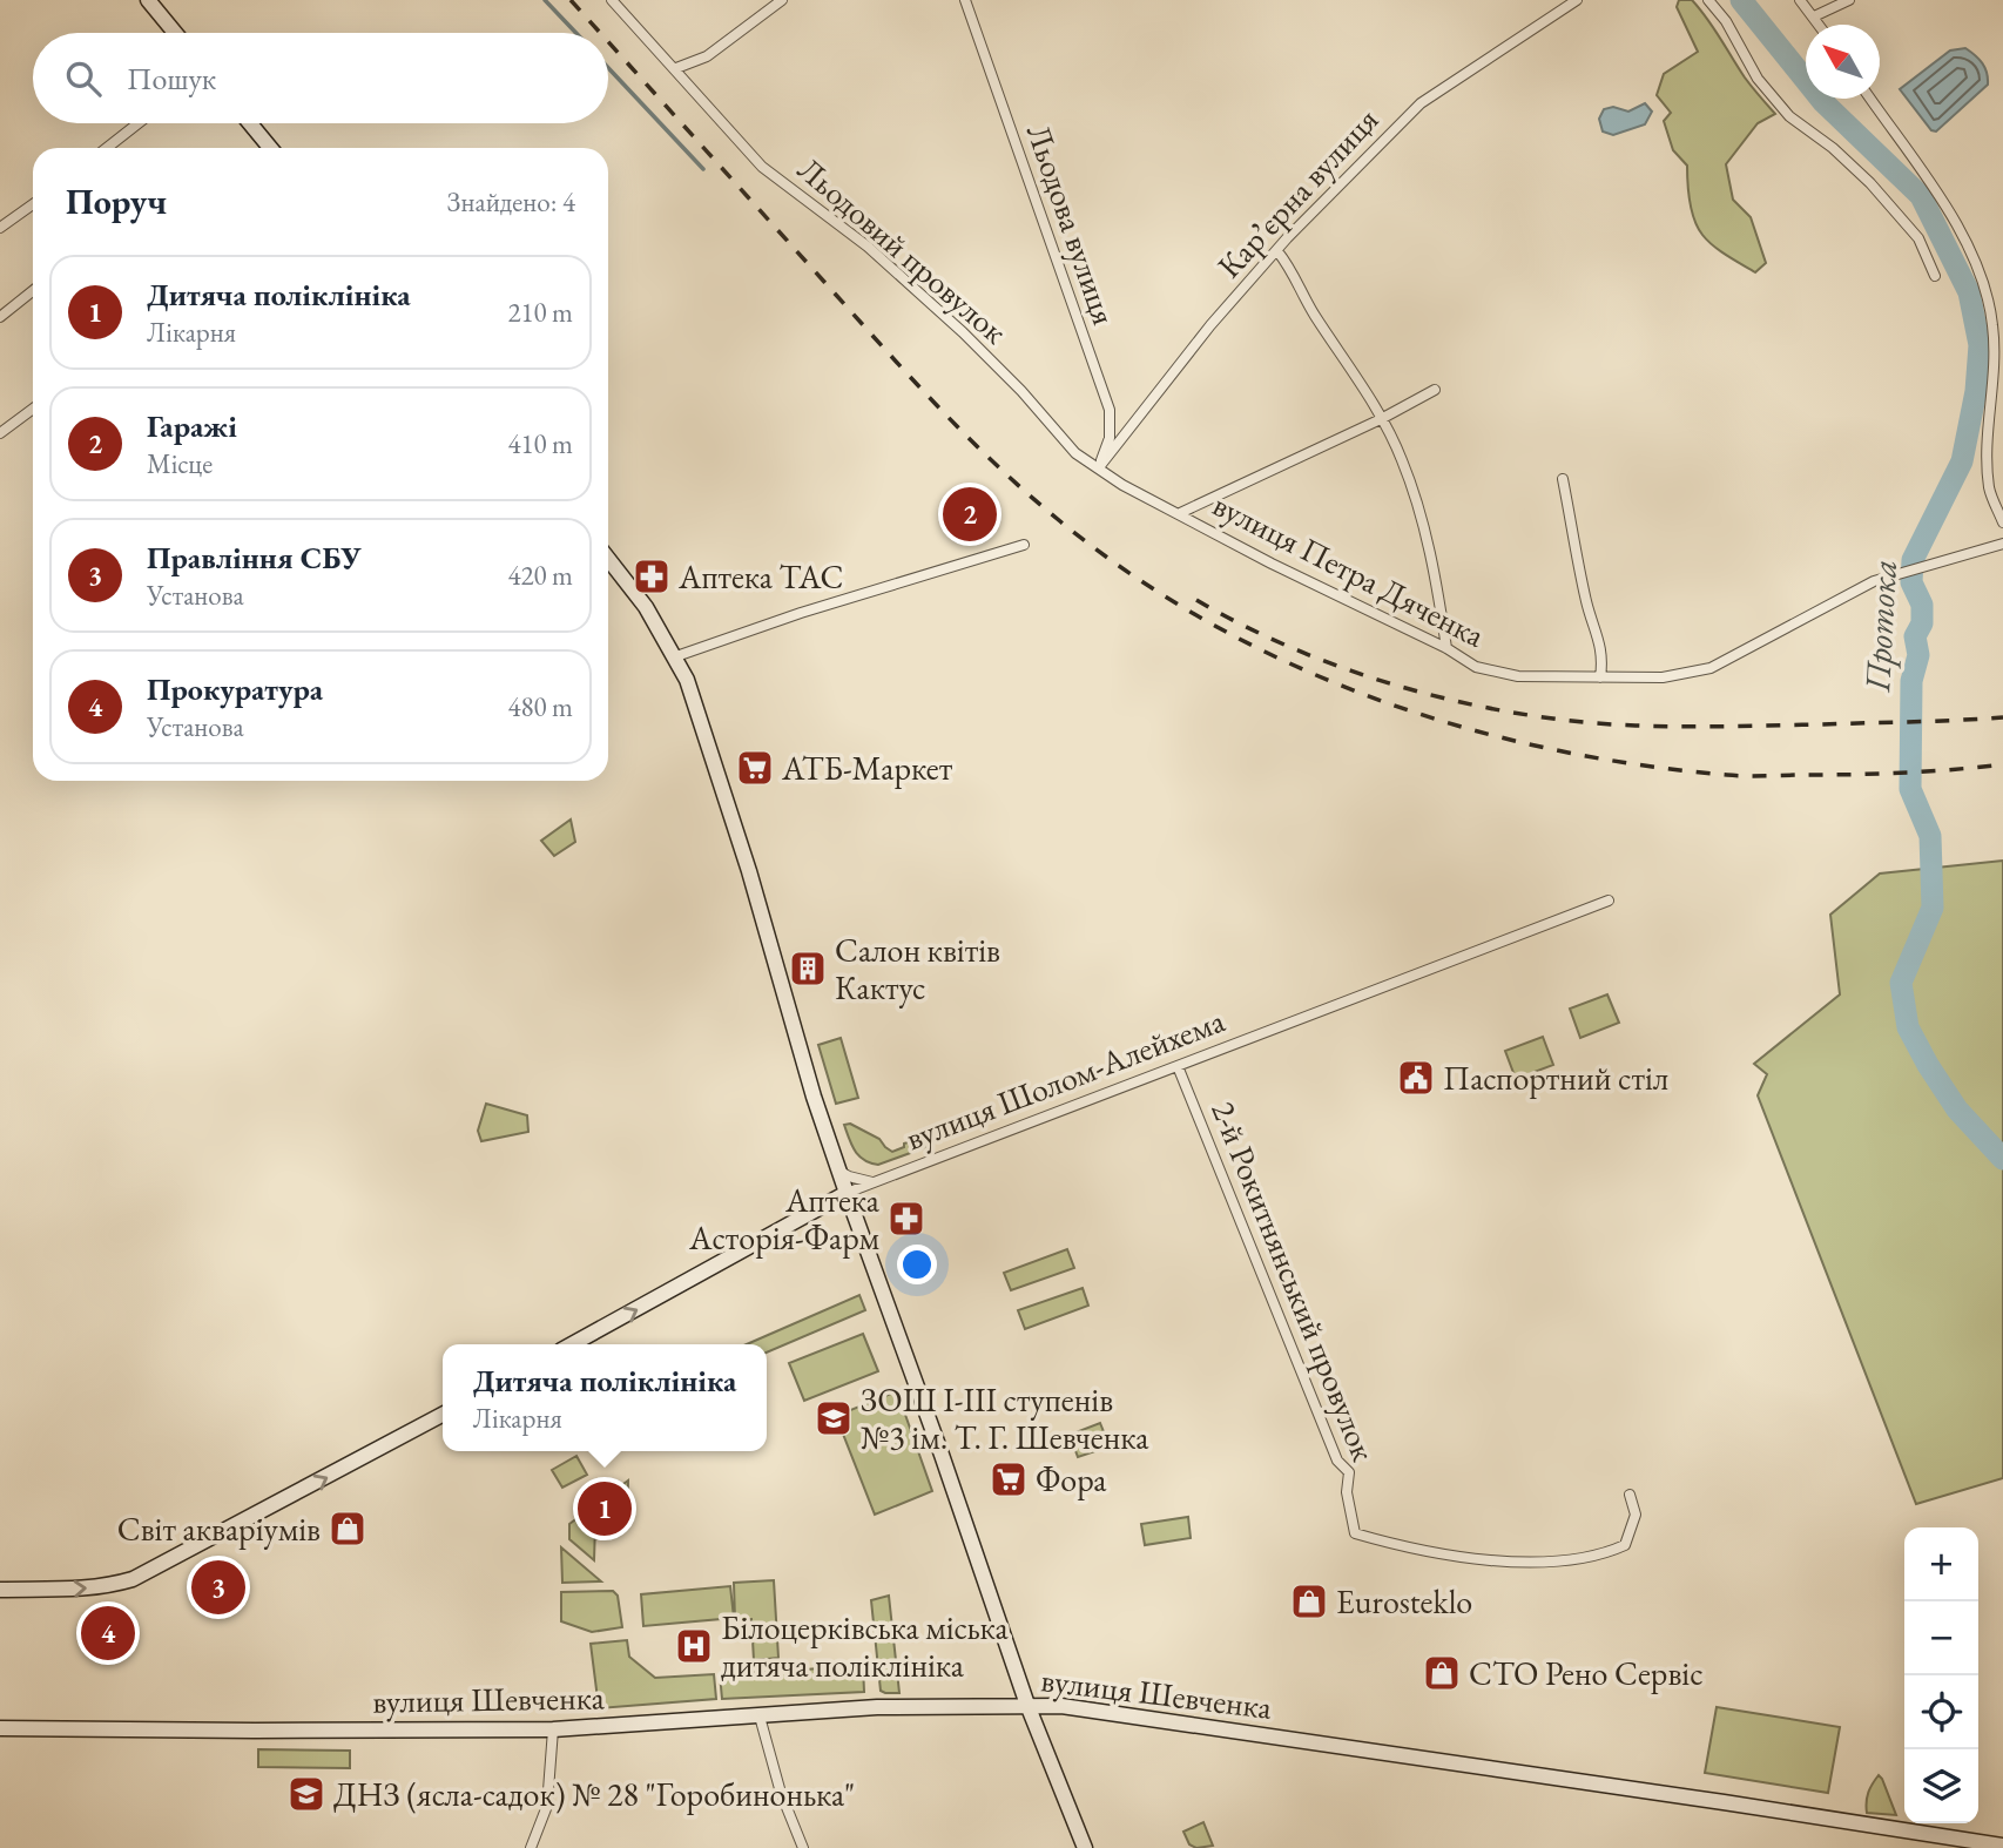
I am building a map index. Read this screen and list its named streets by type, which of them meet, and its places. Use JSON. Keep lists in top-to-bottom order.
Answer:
{
  "streets": {
    "street": [
      "Карʼєрна вулиця",
      "Льодова вулиця",
      "Льодовий провулок",
      "вулиця Петра Дяченка",
      "вулиця Шолом-Алейхема",
      "2-й Рокитнянський провулок",
      "вулиця Шевченка"
    ]
  },
  "crossings": [
    ["Карʼєрна вулиця", "Льодова вулиця"],
    ["Карʼєрна вулиця", "Льодовий провулок"],
    ["Карʼєрна вулиця", "вулиця Петра Дяченка"],
    ["Льодова вулиця", "Льодовий провулок"],
    ["Льодова вулиця", "вулиця Петра Дяченка"],
    ["Льодовий провулок", "вулиця Петра Дяченка"],
    ["вулиця Шолом-Алейхема", "2-й Рокитнянський провулок"]
  ],
  "water": ["Протока"],
  "places": {
    "pharmacy": ["Аптека ТАС", "Аптека Асторія-Фарм"],
    "supermarket": ["АТБ-Маркет", "Фора"],
    "building": ["Салон квітів Кактус"],
    "public building": ["Паспортний стіл"],
    "school or university": ["ЗОШ І-ІІІ ступенів №3 ім. Т. Г. Шевченка", "ДНЗ (ясла-садок) № 28 \"Горобинонька\""],
    "shop": ["Світ акваріумів", "Eurosteklo", "СТО Рено Сервіс"],
    "hospital": ["Білоцерківська міська дитяча поліклініка"]
  },
  "north": "top left",
  "page": {
    "search": "Пошук",
    "heading": ["Поруч", "Знайдено: 4"],
    "list": [
      {
        "mark": "1",
        "name": "Дитяча поліклініка",
        "note": "Лікарня",
        "value": "210 m"
      },
      {
        "mark": "2",
        "name": "Гаражі",
        "note": "Місце",
        "value": "410 m"
      },
      {
        "mark": "3",
        "name": "Правління СБУ",
        "note": "Установа",
        "value": "420 m"
      },
      {
        "mark": "4",
        "name": "Прокуратура",
        "note": "Установа",
        "value": "480 m"
      }
    ],
    "pins": [
      "2",
      "1",
      "3",
      "4"
    ],
    "popup": ["Дитяча поліклініка", "Лікарня"],
    "map_buttons": ["+", "−"]
  }
}
